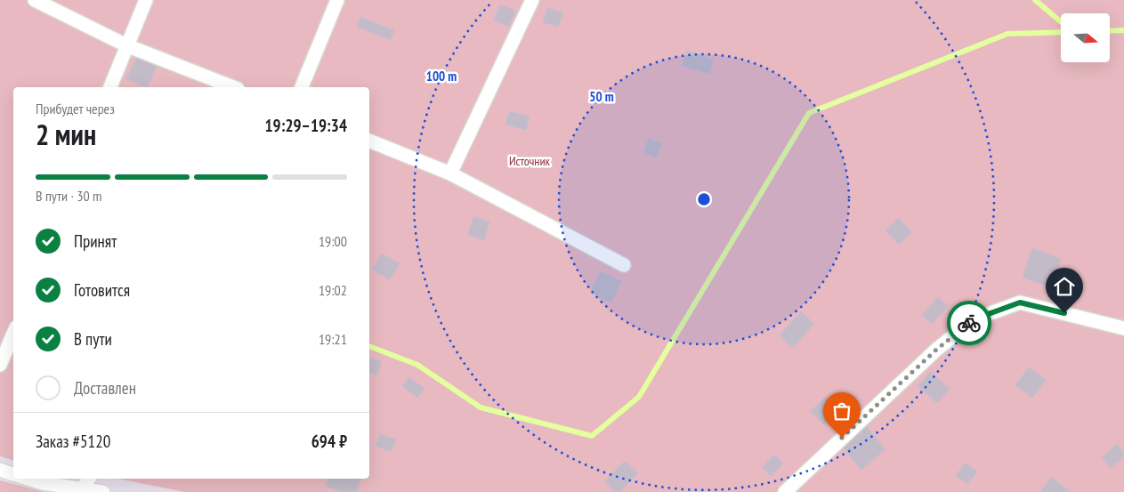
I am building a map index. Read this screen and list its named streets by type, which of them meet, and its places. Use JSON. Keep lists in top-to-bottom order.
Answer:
{
  "parks": ["Источник"],
  "north": "right",
  "page": {
    "heading": ["2 мин", "Прибудет через", "19:29–19:34"],
    "panel": ["Заказ #5120", "694 ₽"],
    "bar": "В пути · 30 m",
    "list": [
      ["Принят", "19:00"],
      ["Готовится", "19:02"],
      ["В пути", "19:21"],
      "Доставлен"
    ]
  },
  "rings": ["100 m", "50 m"]
}
